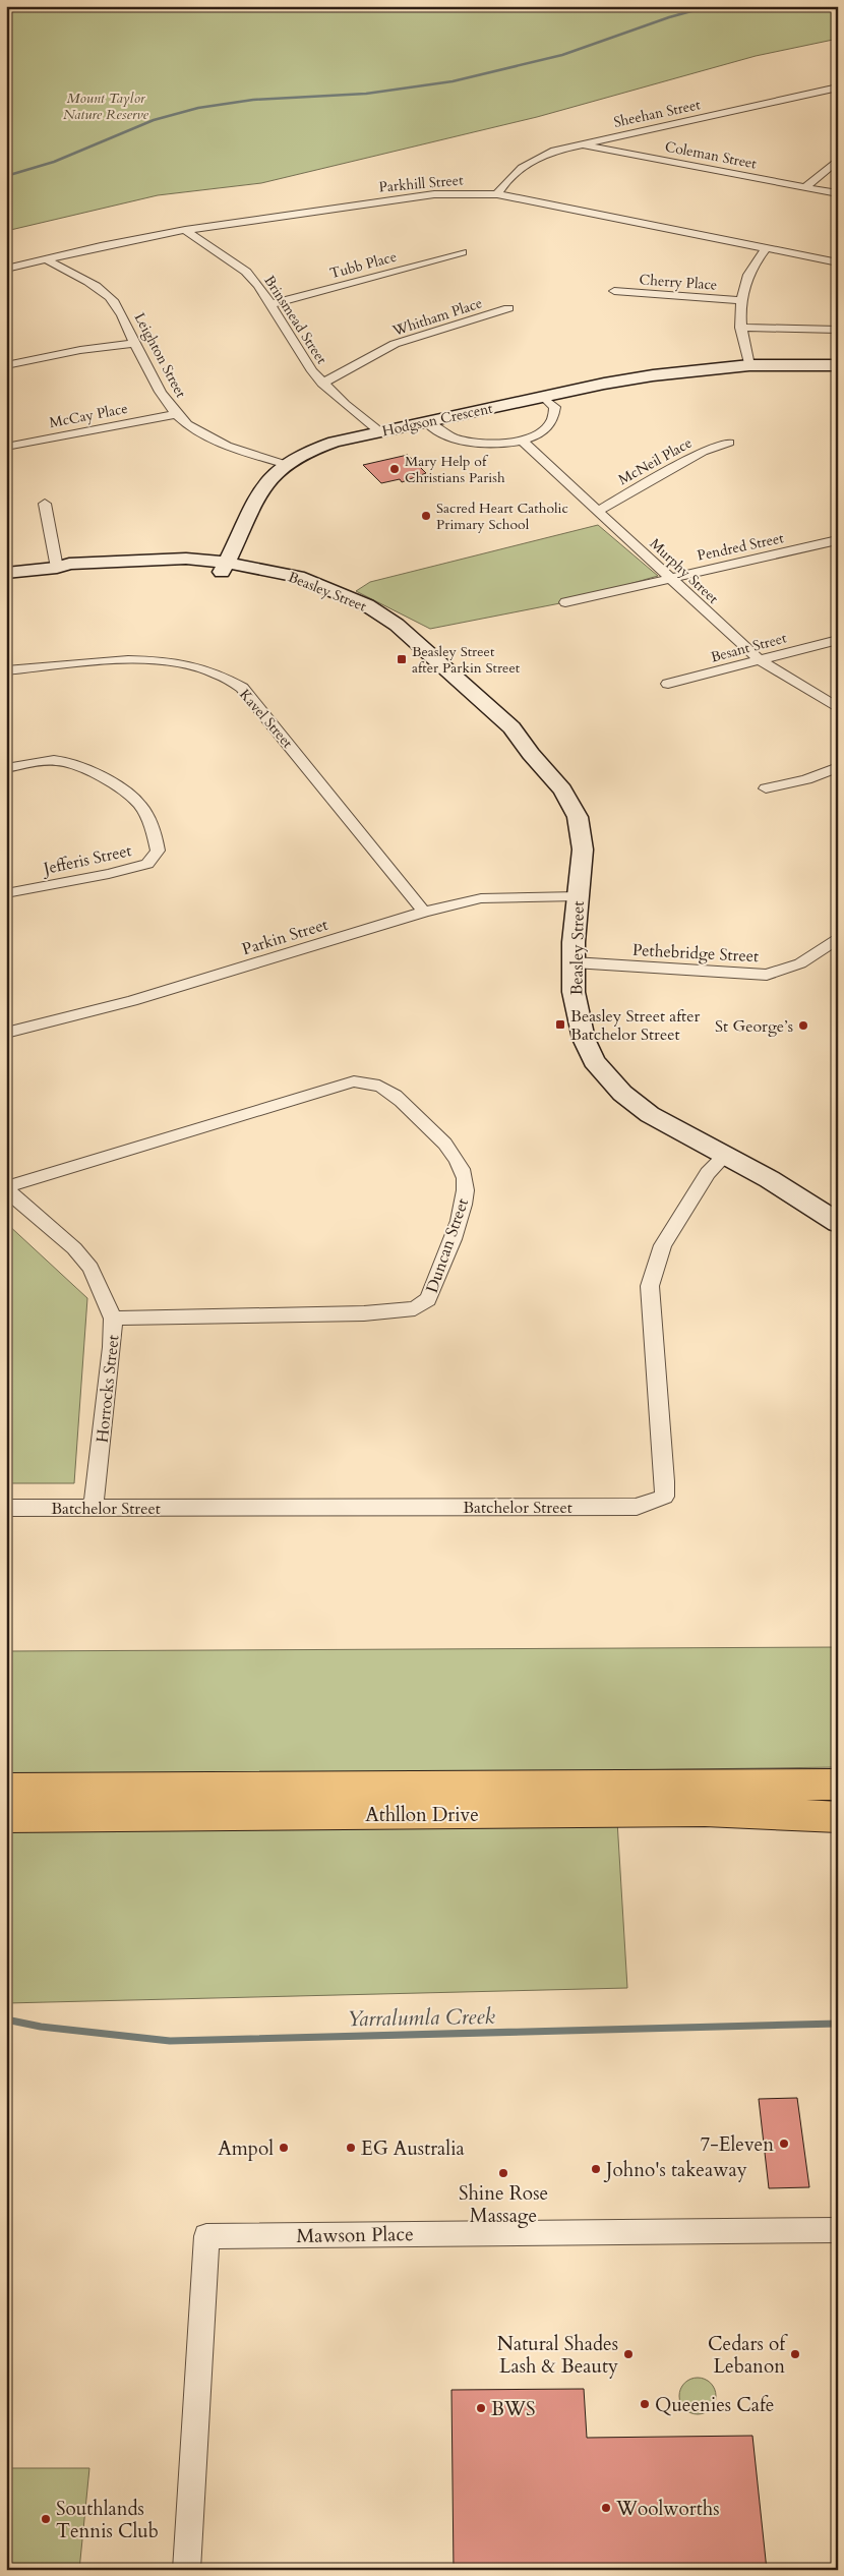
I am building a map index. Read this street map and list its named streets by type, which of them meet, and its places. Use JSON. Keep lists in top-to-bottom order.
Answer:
{
  "streets": {
    "main road": ["Hodgson Crescent", "Beasley Street", "Athllon Drive"],
    "street": [
      "Sheehan Street",
      "Coleman Street",
      "Parkhill Street",
      "Tubb Place",
      "Cherry Place",
      "Whitham Place",
      "Brinsmead Street",
      "Leighton Street",
      "McCay Place",
      "McNeil Place",
      "Pendred Street",
      "Murphy Street",
      "Besant Street",
      "Kavel Street",
      "Jefferis Street",
      "Parkin Street",
      "Pethebridge Street",
      "Duncan Street",
      "Horrocks Street",
      "Batchelor Street",
      "Mawson Place"
    ]
  },
  "crossings": [
    ["Sheehan Street", "Coleman Street"],
    ["Sheehan Street", "Parkhill Street"],
    ["Parkhill Street", "Brinsmead Street"],
    ["Parkhill Street", "Leighton Street"],
    ["Tubb Place", "Brinsmead Street"],
    ["Whitham Place", "Brinsmead Street"],
    ["Brinsmead Street", "Hodgson Crescent"],
    ["Leighton Street", "McCay Place"],
    ["Leighton Street", "Hodgson Crescent"],
    ["Hodgson Crescent", "Beasley Street"],
    ["McNeil Place", "Murphy Street"],
    ["Pendred Street", "Murphy Street"],
    ["Murphy Street", "Besant Street"],
    ["Beasley Street", "Parkin Street"],
    ["Beasley Street", "Pethebridge Street"],
    ["Beasley Street", "Batchelor Street"],
    ["Kavel Street", "Parkin Street"],
    ["Duncan Street", "Horrocks Street"],
    ["Horrocks Street", "Batchelor Street"]
  ],
  "water": ["Yarralumla Creek"],
  "parks": ["Mount Taylor Nature Reserve"],
  "places": {
    "other": [
      "Mary Help of Christians Parish",
      "Sacred Heart Catholic Primary School",
      "St George’s",
      "7-Eleven",
      "Ampol",
      "EG Australia",
      "Johno's takeaway",
      "Shine Rose Massage",
      "Natural Shades Lash & Beauty",
      "Cedars of Lebanon",
      "Queenies Cafe",
      "BWS",
      "Woolworths",
      "Southlands Tennis Club"
    ],
    "transit": ["Beasley Street after Parkin Street", "Beasley Street after Batchelor Street"]
  }
}
